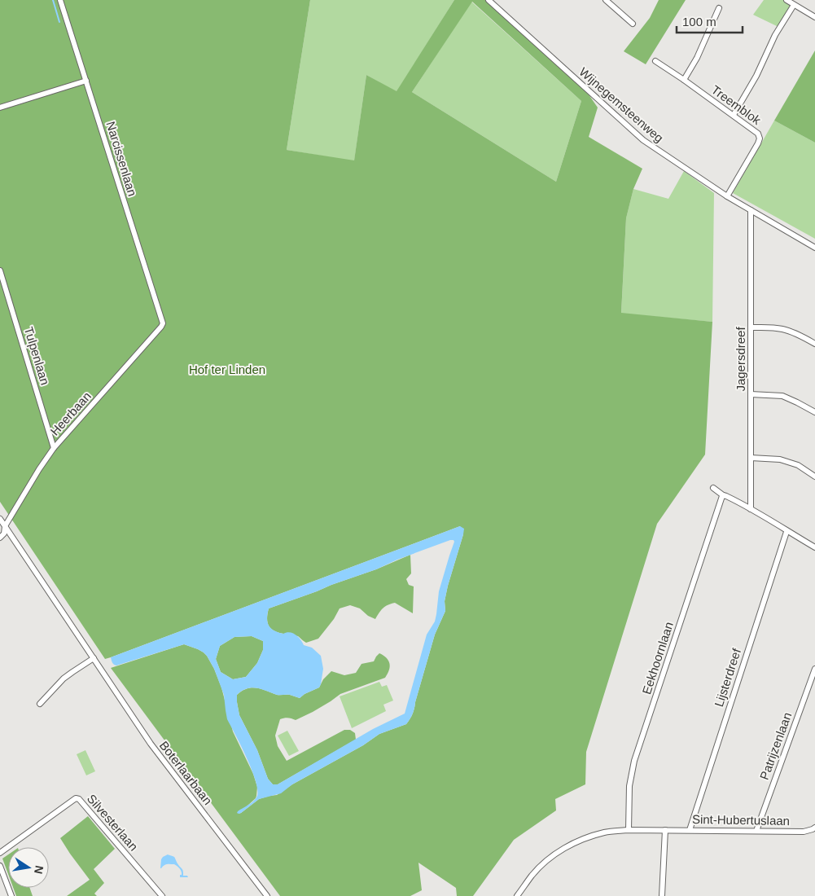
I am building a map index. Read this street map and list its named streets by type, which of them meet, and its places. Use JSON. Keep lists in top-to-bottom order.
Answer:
{
  "streets": {
    "street": [
      "Wijnegemsteenweg",
      "Treemblok",
      "Narcissenlaan",
      "Tulpenlaan",
      "Jagersdreef",
      "Heerbaan",
      "Eekhoornlaan",
      "Lijsterdreef",
      "Patrijzenlaan",
      "Boterlaarbaan",
      "Sint-Hubertuslaan",
      "Silvesterlaan"
    ]
  },
  "crossings": [
    ["Wijnegemsteenweg", "Treemblok"],
    ["Wijnegemsteenweg", "Jagersdreef"],
    ["Narcissenlaan", "Heerbaan"],
    ["Tulpenlaan", "Heerbaan"],
    ["Heerbaan", "Boterlaarbaan"],
    ["Eekhoornlaan", "Sint-Hubertuslaan"],
    ["Lijsterdreef", "Sint-Hubertuslaan"],
    ["Patrijzenlaan", "Sint-Hubertuslaan"]
  ],
  "parks": ["Hof ter Linden"],
  "scale_bar": "100 m",
  "north": "right"
}
